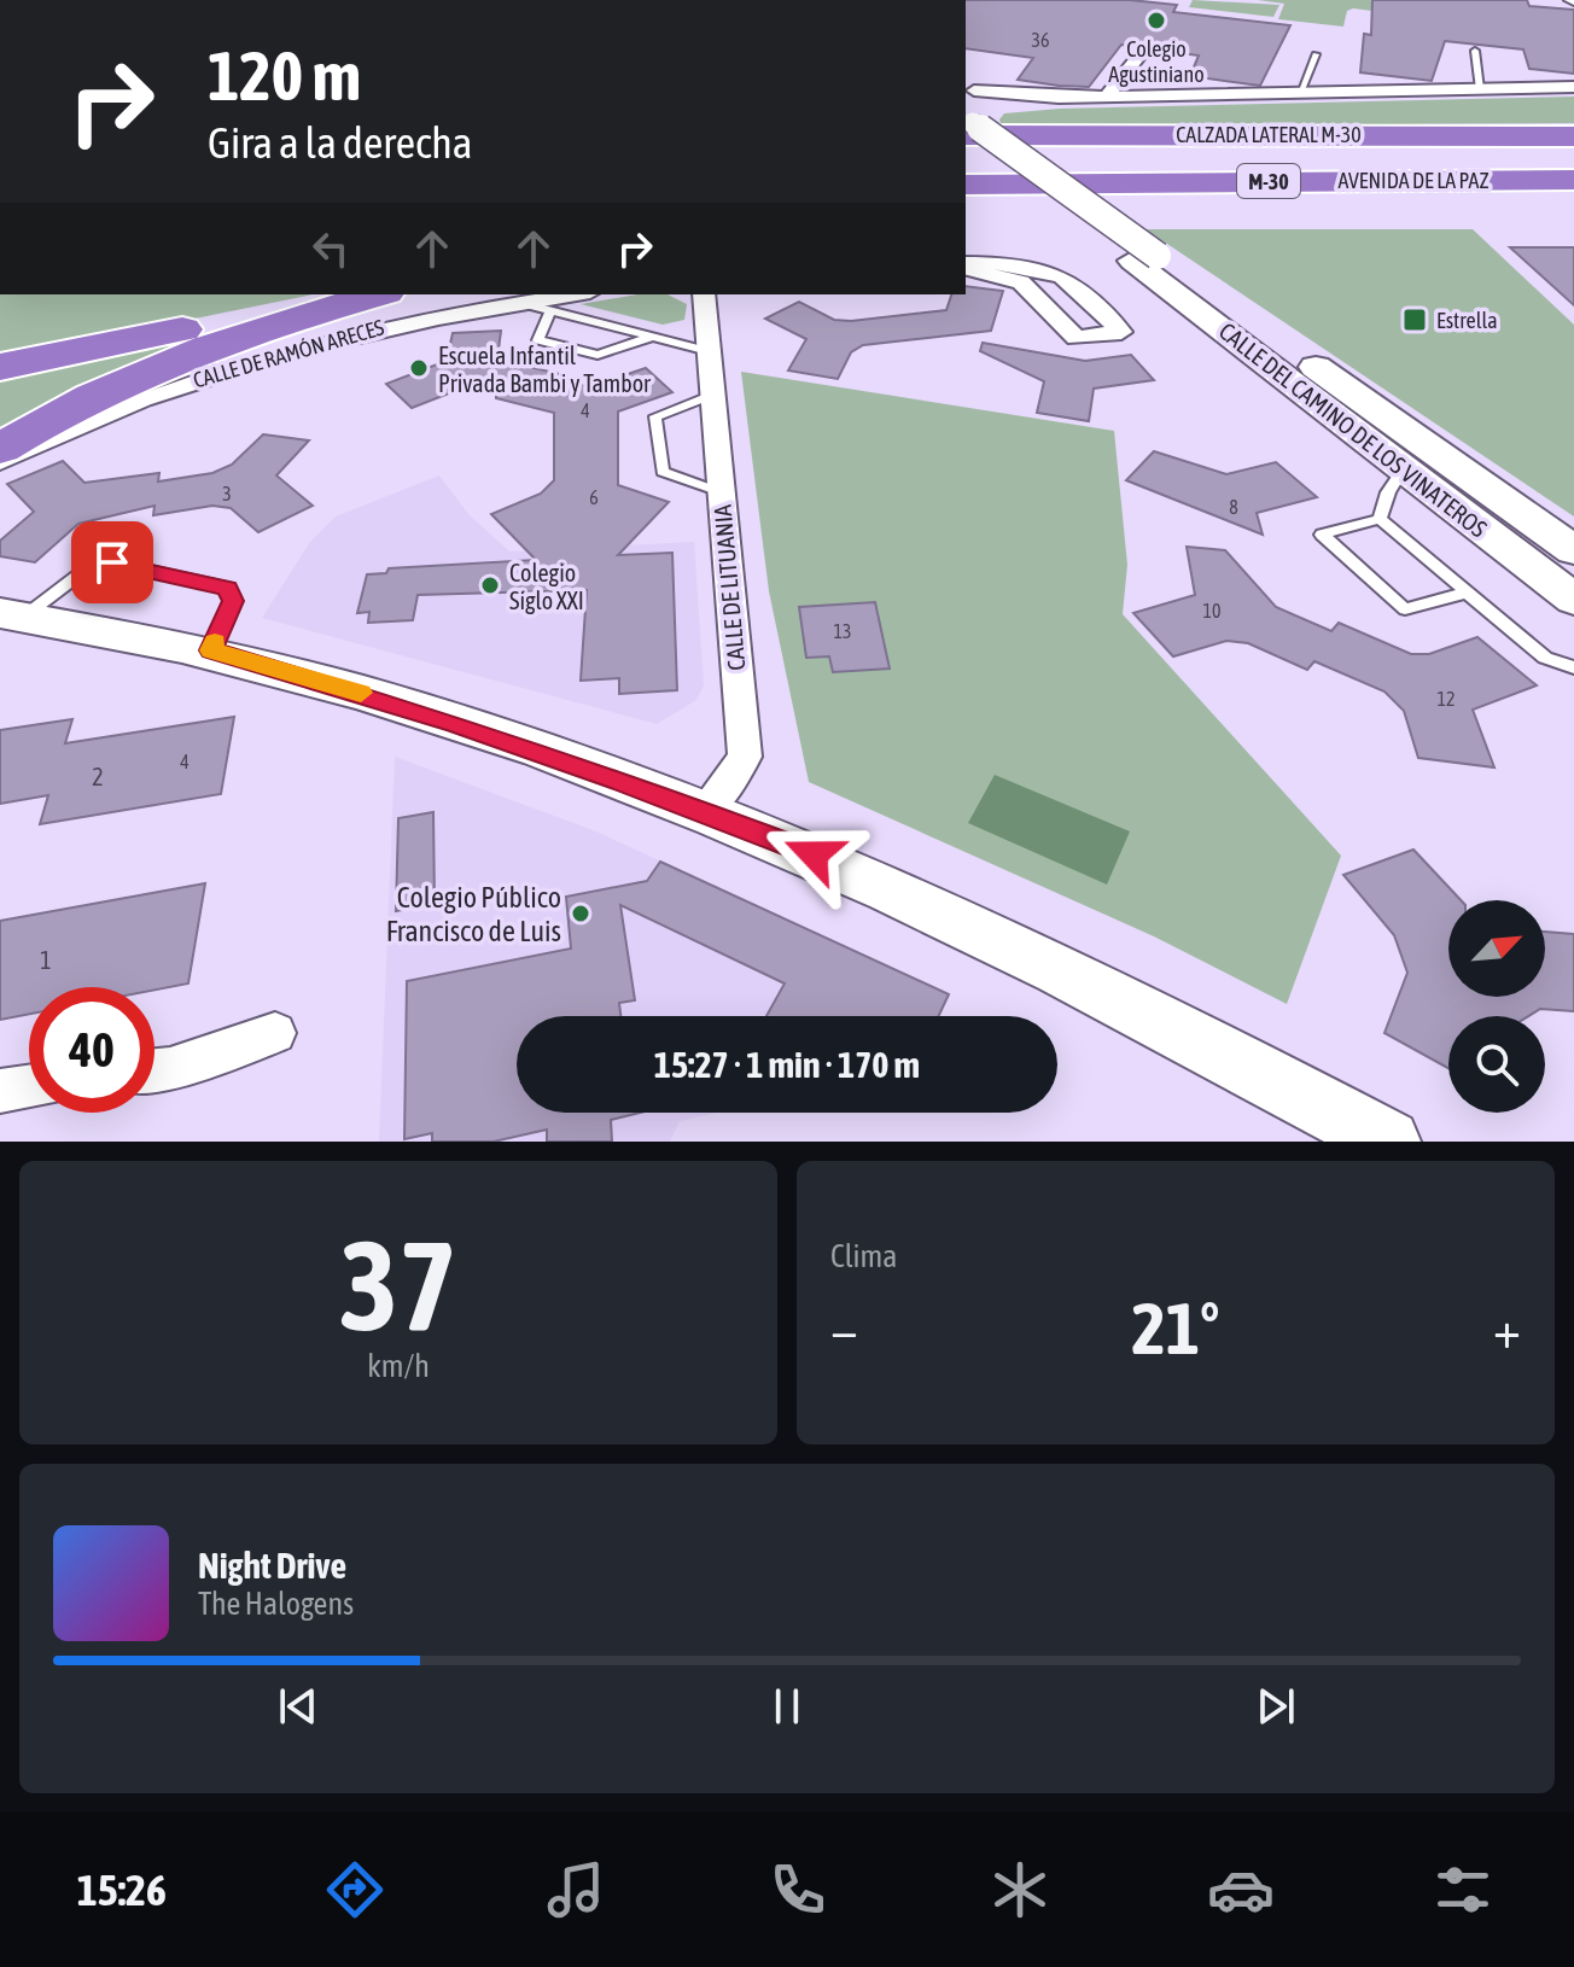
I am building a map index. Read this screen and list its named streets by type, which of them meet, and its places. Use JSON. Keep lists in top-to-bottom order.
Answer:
{
  "streets": {
    "highway": ["AVENIDA DE LA PAZ", "M-30"],
    "main road": ["CALLE DEL CAMINO DE LOS VINATEROS"],
    "street": ["CALLE DE RAMÓN ARECES", "CALLE DE LITUANIA"]
  },
  "places": {
    "other": [
      "Colegio Agustiniano",
      "Escuela Infantil Privada Bambi y Tambor",
      "Colegio Siglo XXI",
      "Colegio Público Francisco de Luis"
    ],
    "transit": ["Estrella"]
  },
  "house_numbers": [
    "36",
    "4",
    "3",
    "6",
    "8",
    "10",
    "13",
    "12",
    "4",
    "2",
    "1"
  ],
  "north": "top right",
  "page": {
    "turn": ["120 m", "Gira a la derecha"],
    "limit": "40",
    "trip": "15:27 · 1 min · 170 m",
    "tile": [
      ["37", "km/h"],
      "Clima"
    ],
    "heat": ["−", "21°", "+"],
    "song": ["Night Drive", "The Halogens"],
    "tabs": "15:26"
  }
}
